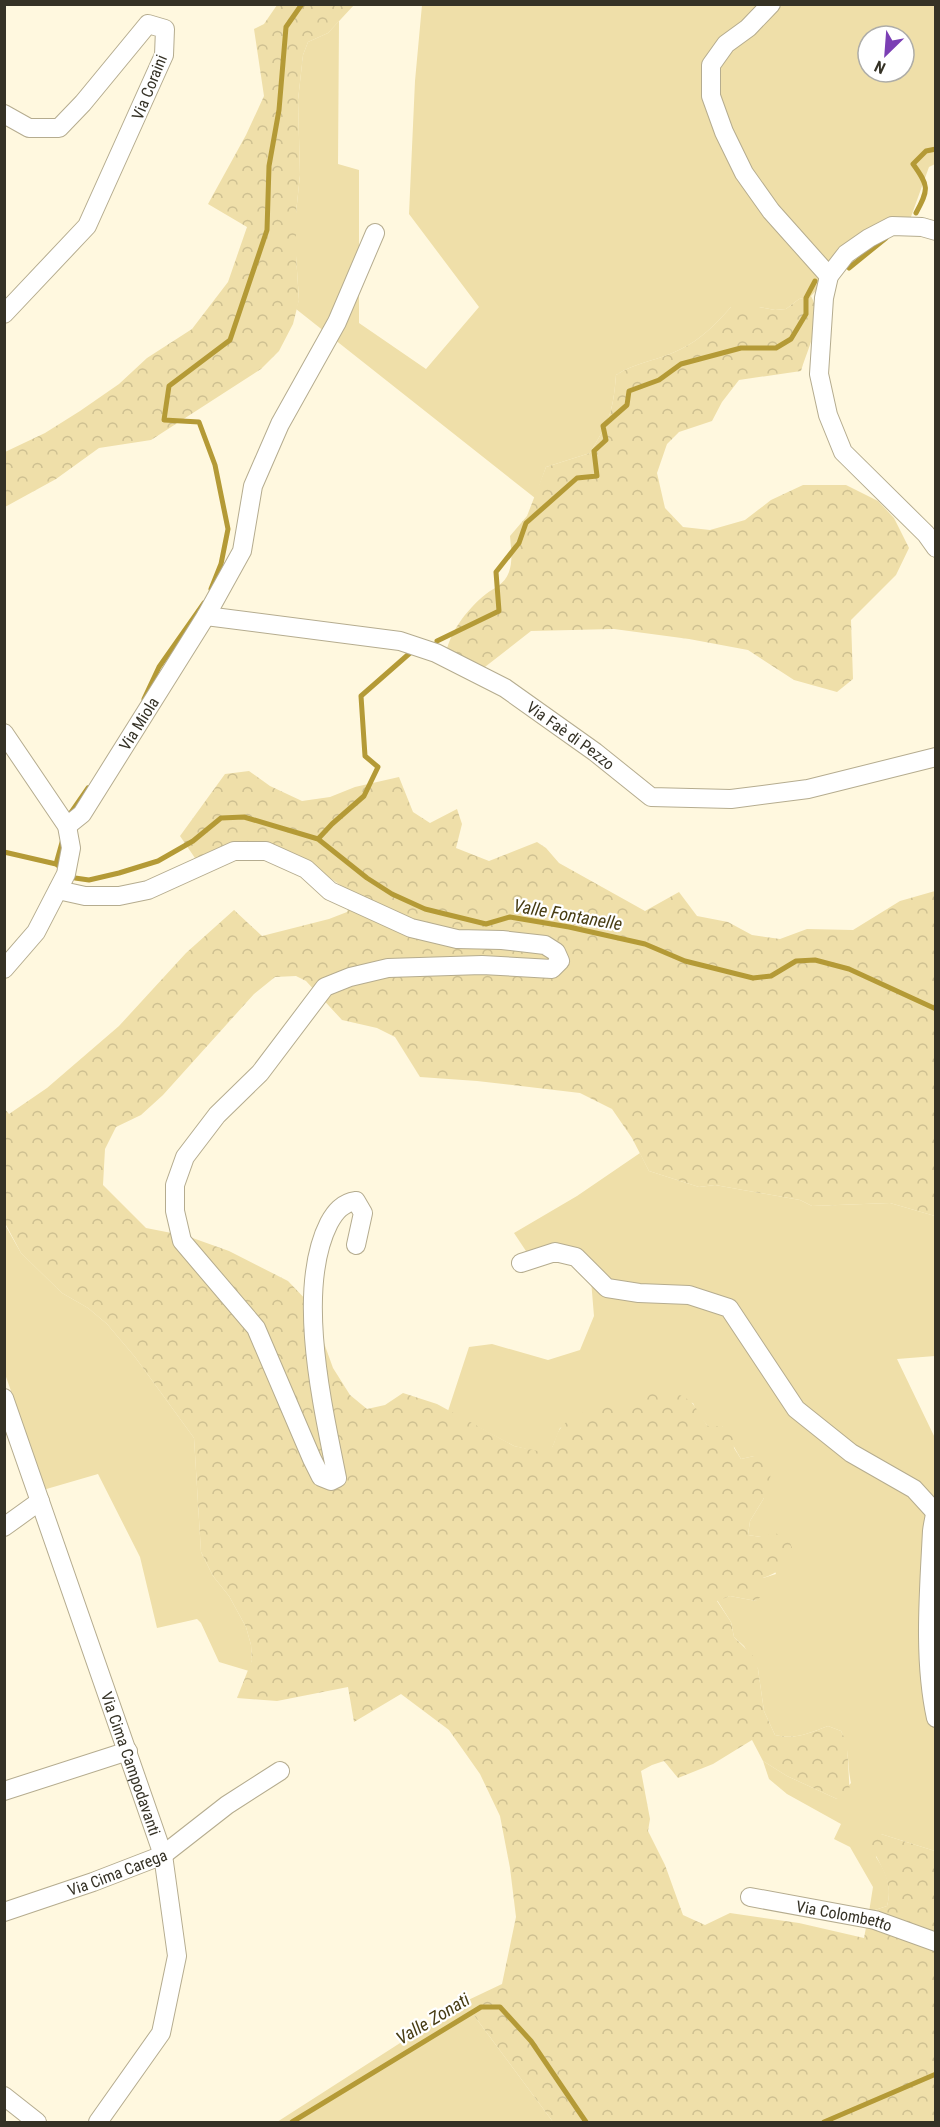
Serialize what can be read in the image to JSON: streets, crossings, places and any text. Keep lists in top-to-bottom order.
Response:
{
  "streets": {
    "street": [
      "Via Coraini",
      "Via Miola",
      "Via Faè di Pezzo",
      "Via Cima Campodavanti",
      "Via Cima Carega",
      "Via Colombetto"
    ]
  },
  "crossings": [
    ["Via Miola", "Via Faè di Pezzo"],
    ["Via Cima Campodavanti", "Via Cima Carega"]
  ],
  "water": ["Valle Fontanelle", "Valle Zonati"],
  "north": "bottom left"
}
